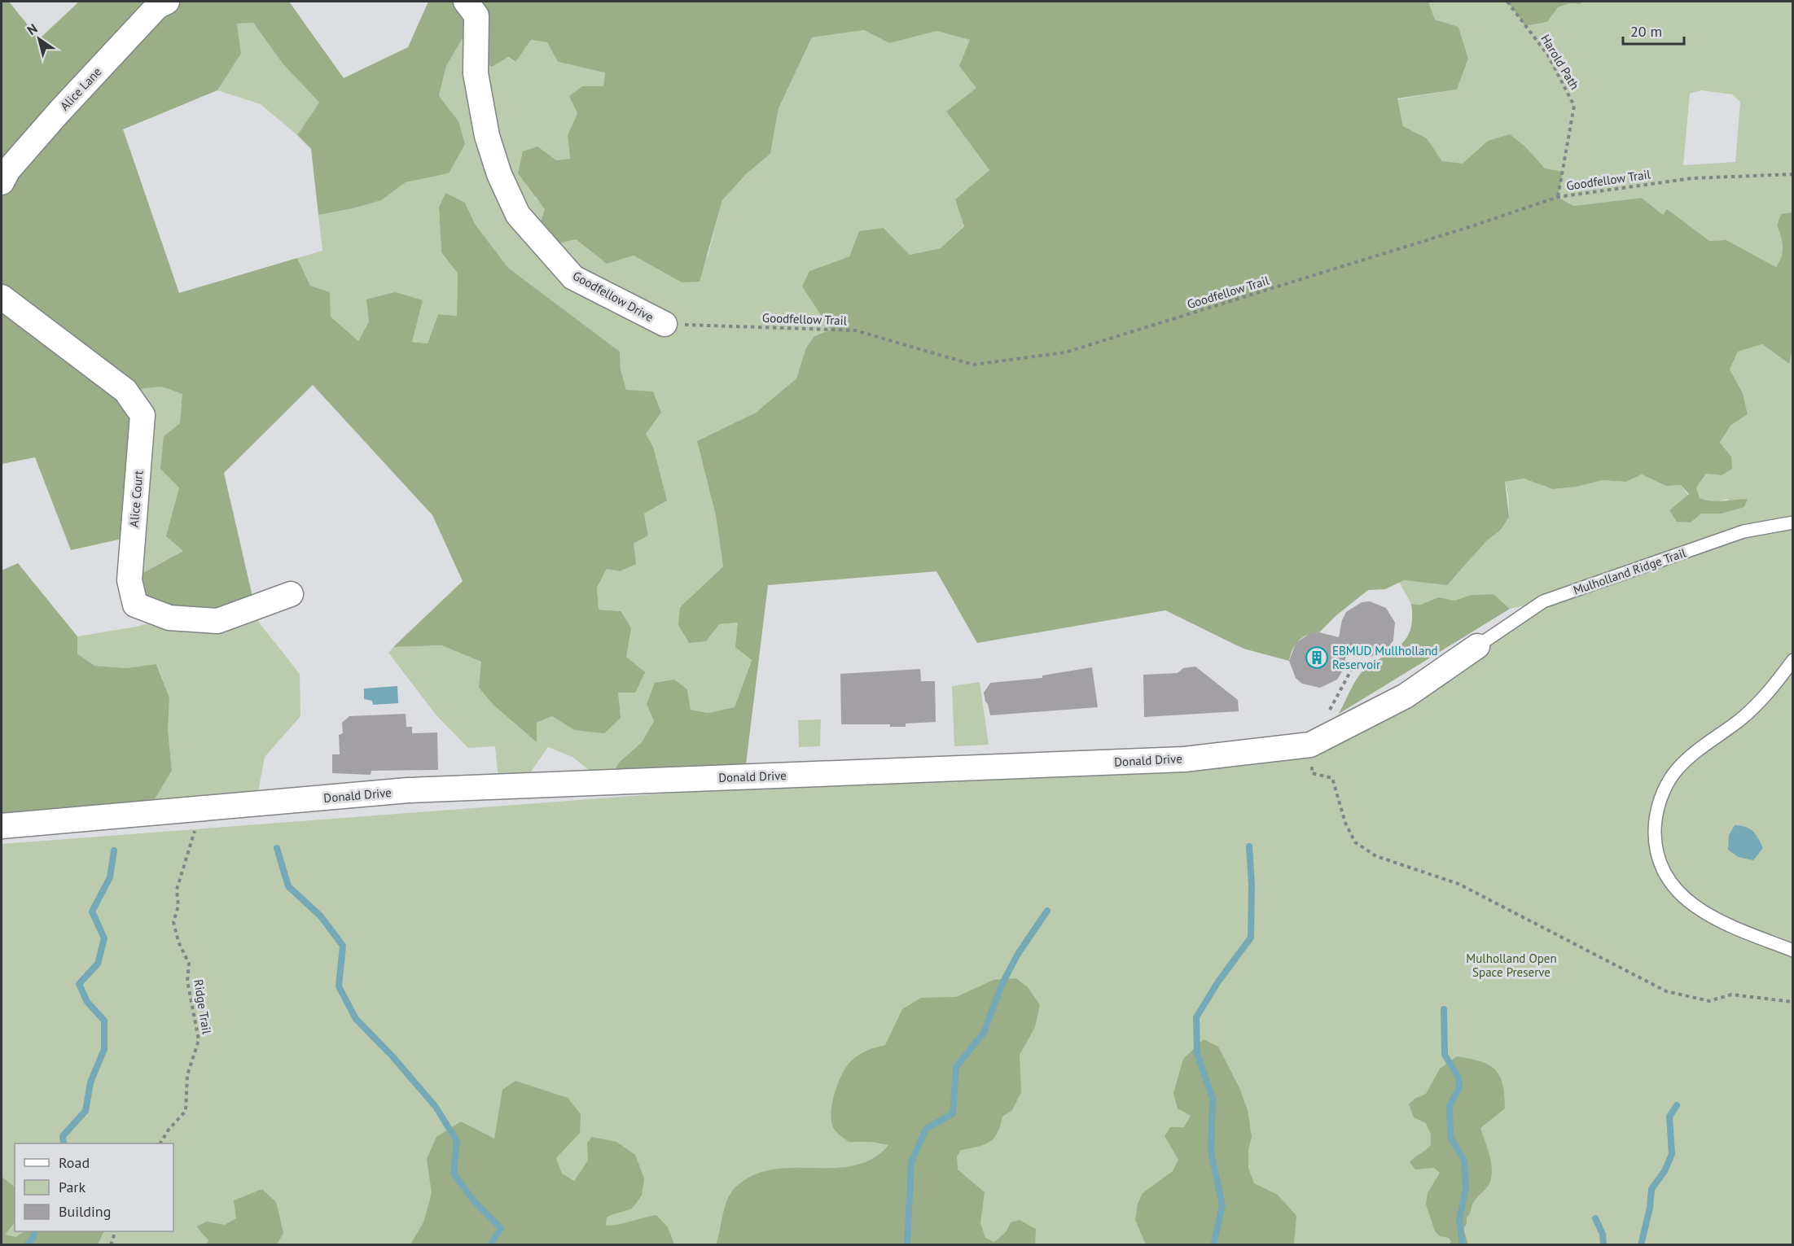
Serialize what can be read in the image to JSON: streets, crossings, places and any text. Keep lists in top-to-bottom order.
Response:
{
  "streets": {
    "street": [
      "Alice Lane",
      "Goodfellow Drive",
      "Alice Court",
      "Donald Drive"
    ],
    "lane": ["Mulholland Ridge Trail"],
    "path": ["Harold Path", "Goodfellow Trail", "Ridge Trail"]
  },
  "crossings": [
    ["Harold Path", "Goodfellow Trail"],
    ["Goodfellow Trail", "Goodfellow Drive"],
    ["Mulholland Ridge Trail", "Donald Drive"],
    ["Donald Drive", "Ridge Trail"]
  ],
  "parks": ["Mulholland Open Space Preserve"],
  "places": {
    "building": ["EBMUD Mullholland Reservoir"]
  },
  "legend": ["Road", "Park", "Building"],
  "scale_bar": "20 m",
  "north": "top left"
}
